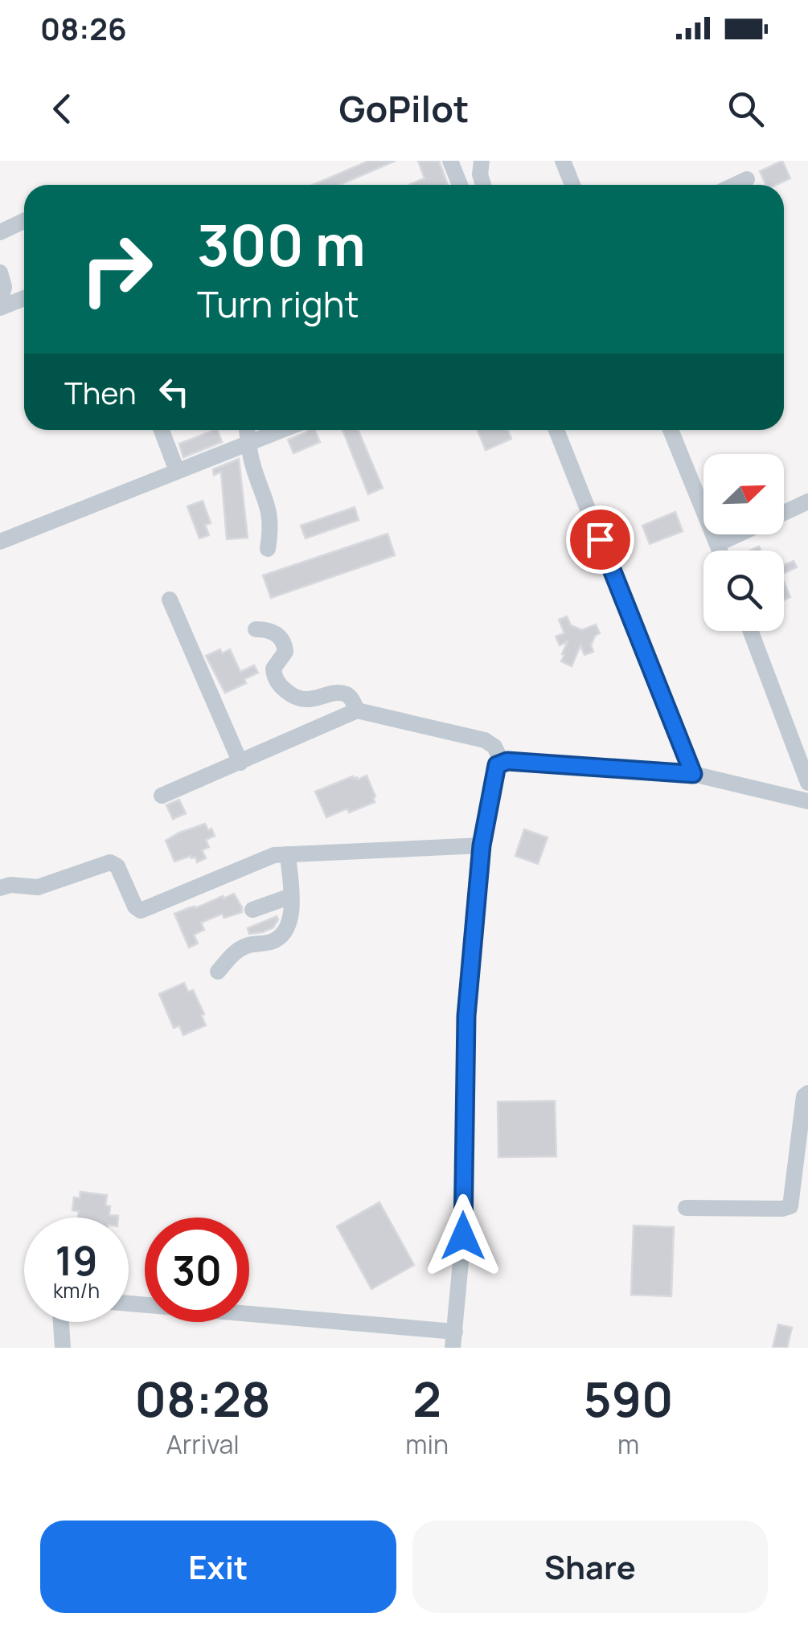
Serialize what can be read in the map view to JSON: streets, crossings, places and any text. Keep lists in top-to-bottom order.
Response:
{
  "north": "top right",
  "page": {
    "status": "08:26",
    "header": "GoPilot",
    "turn": ["300 m", "Turn right"],
    "then": "Then",
    "speed": "19 km/h",
    "limit": "30",
    "eta": [
      "08:28",
      "Arrival",
      "2",
      "min",
      "590",
      "m"
    ],
    "buttons": ["Exit", "Share"]
  }
}
